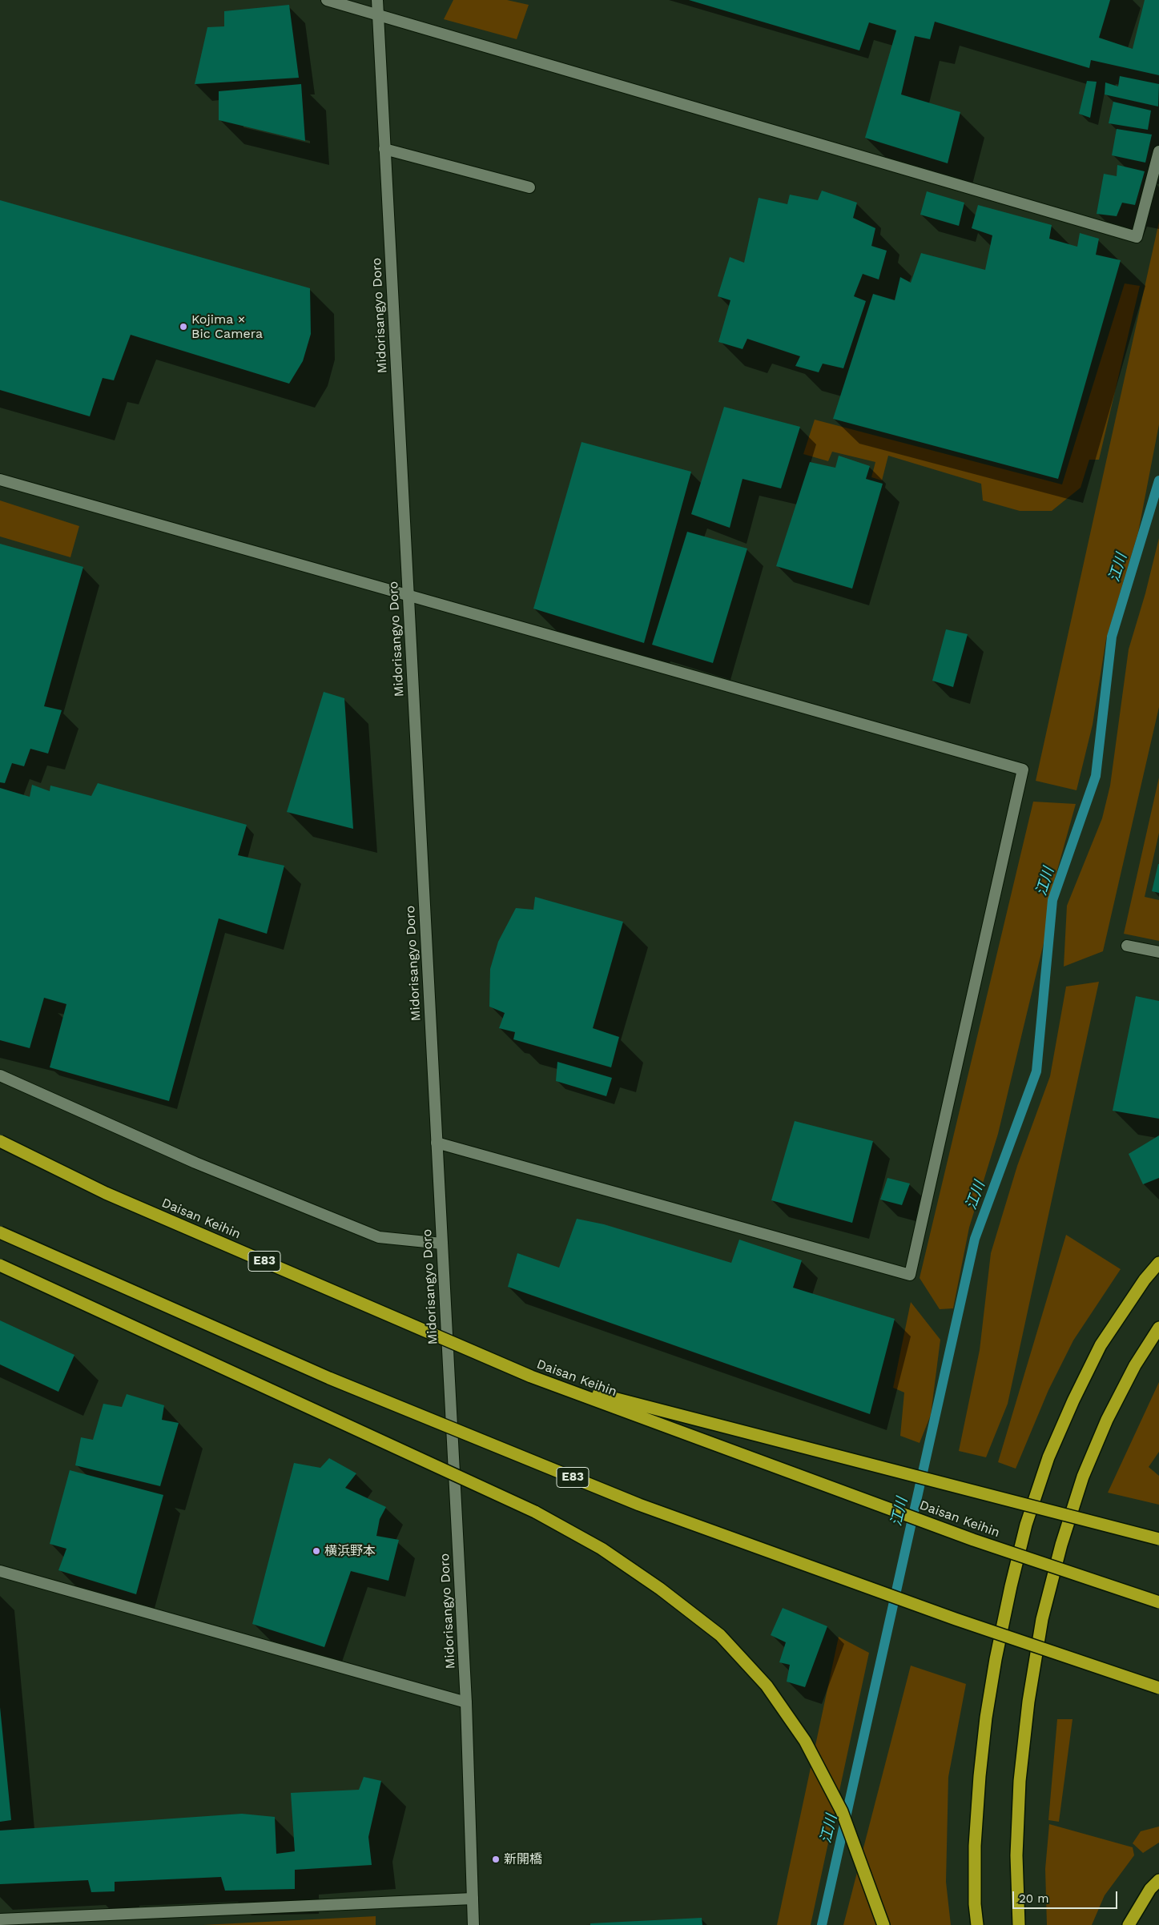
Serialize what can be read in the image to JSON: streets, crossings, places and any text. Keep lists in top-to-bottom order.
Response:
{
  "streets": {
    "highway": ["Daisan Keihin", "E83"],
    "street": ["Midorisangyo Doro"]
  },
  "water": ["江川"],
  "places": ["Kojima × Bic Camera", "横浜野本", "新開橋"],
  "scale_bar": "20 m"
}
